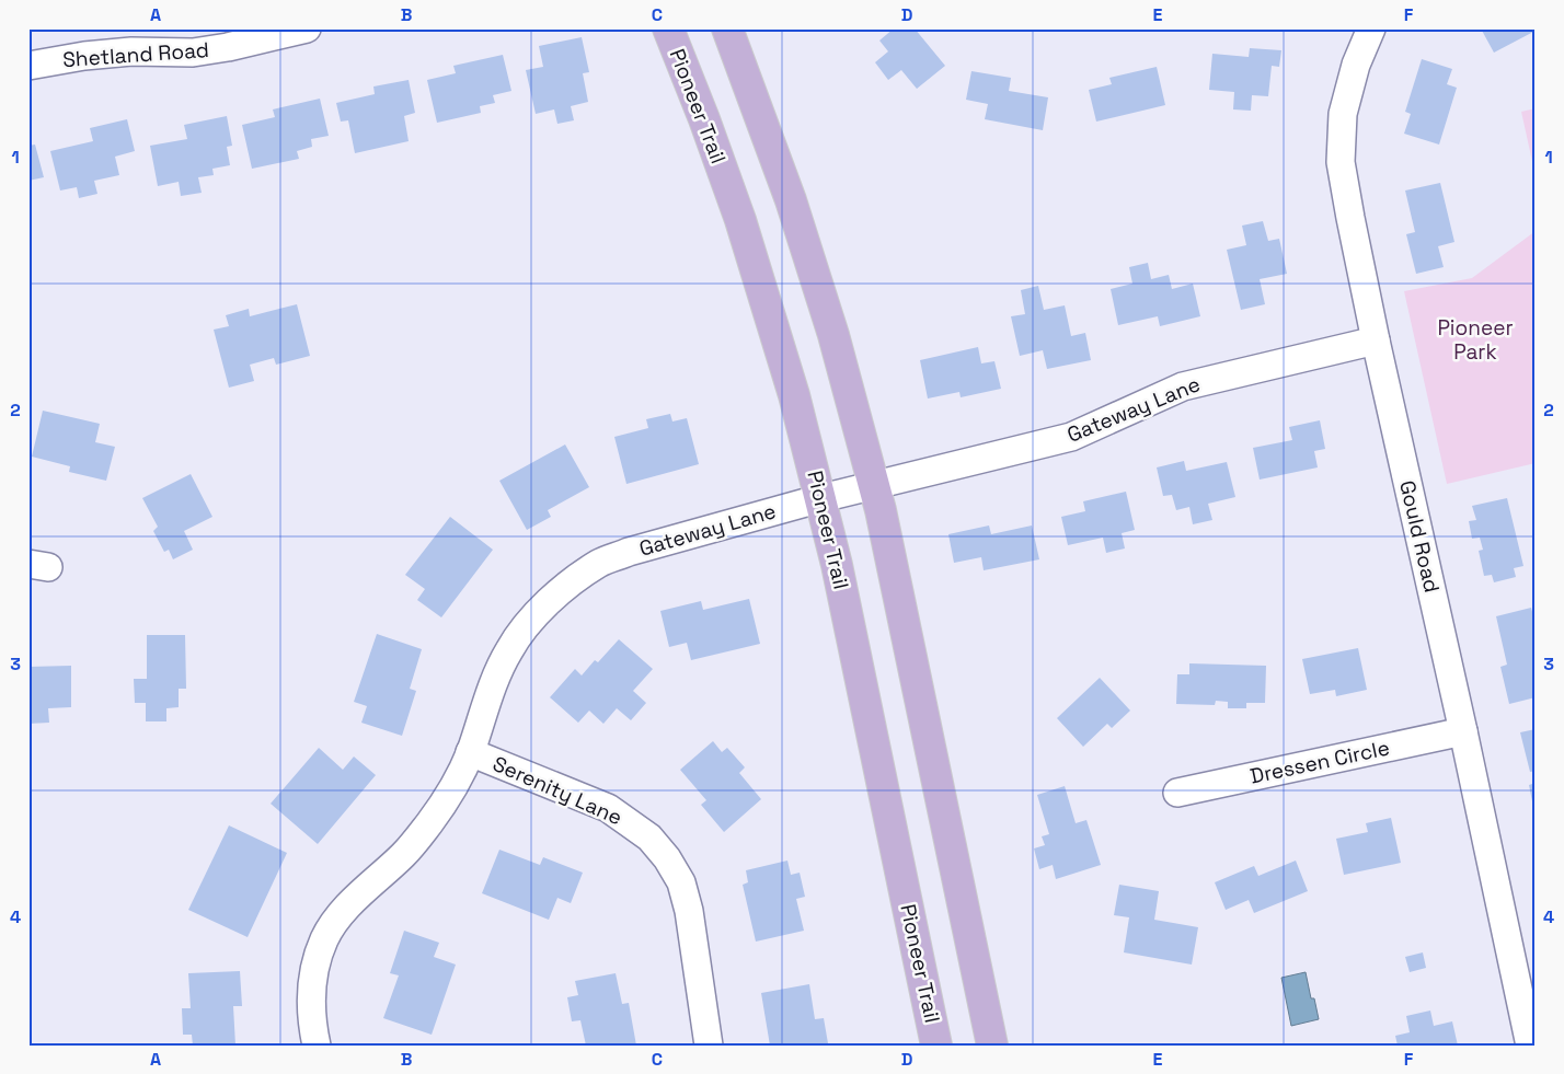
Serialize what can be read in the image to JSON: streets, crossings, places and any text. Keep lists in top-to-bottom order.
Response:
{
  "streets": {
    "main road": ["Pioneer Trail"],
    "street": [
      "Shetland Road",
      "Gateway Lane",
      "Gould Road",
      "Dressen Circle",
      "Serenity Lane"
    ]
  },
  "crossings": [
    ["Pioneer Trail", "Gateway Lane"],
    ["Gateway Lane", "Gould Road"],
    ["Gateway Lane", "Serenity Lane"],
    ["Gould Road", "Dressen Circle"]
  ],
  "parks": ["Pioneer Park"],
  "grid": {
    "columns": [
      "A",
      "B",
      "C",
      "D",
      "E",
      "F"
    ],
    "rows": [
      "1",
      "2",
      "3",
      "4"
    ]
  }
}
